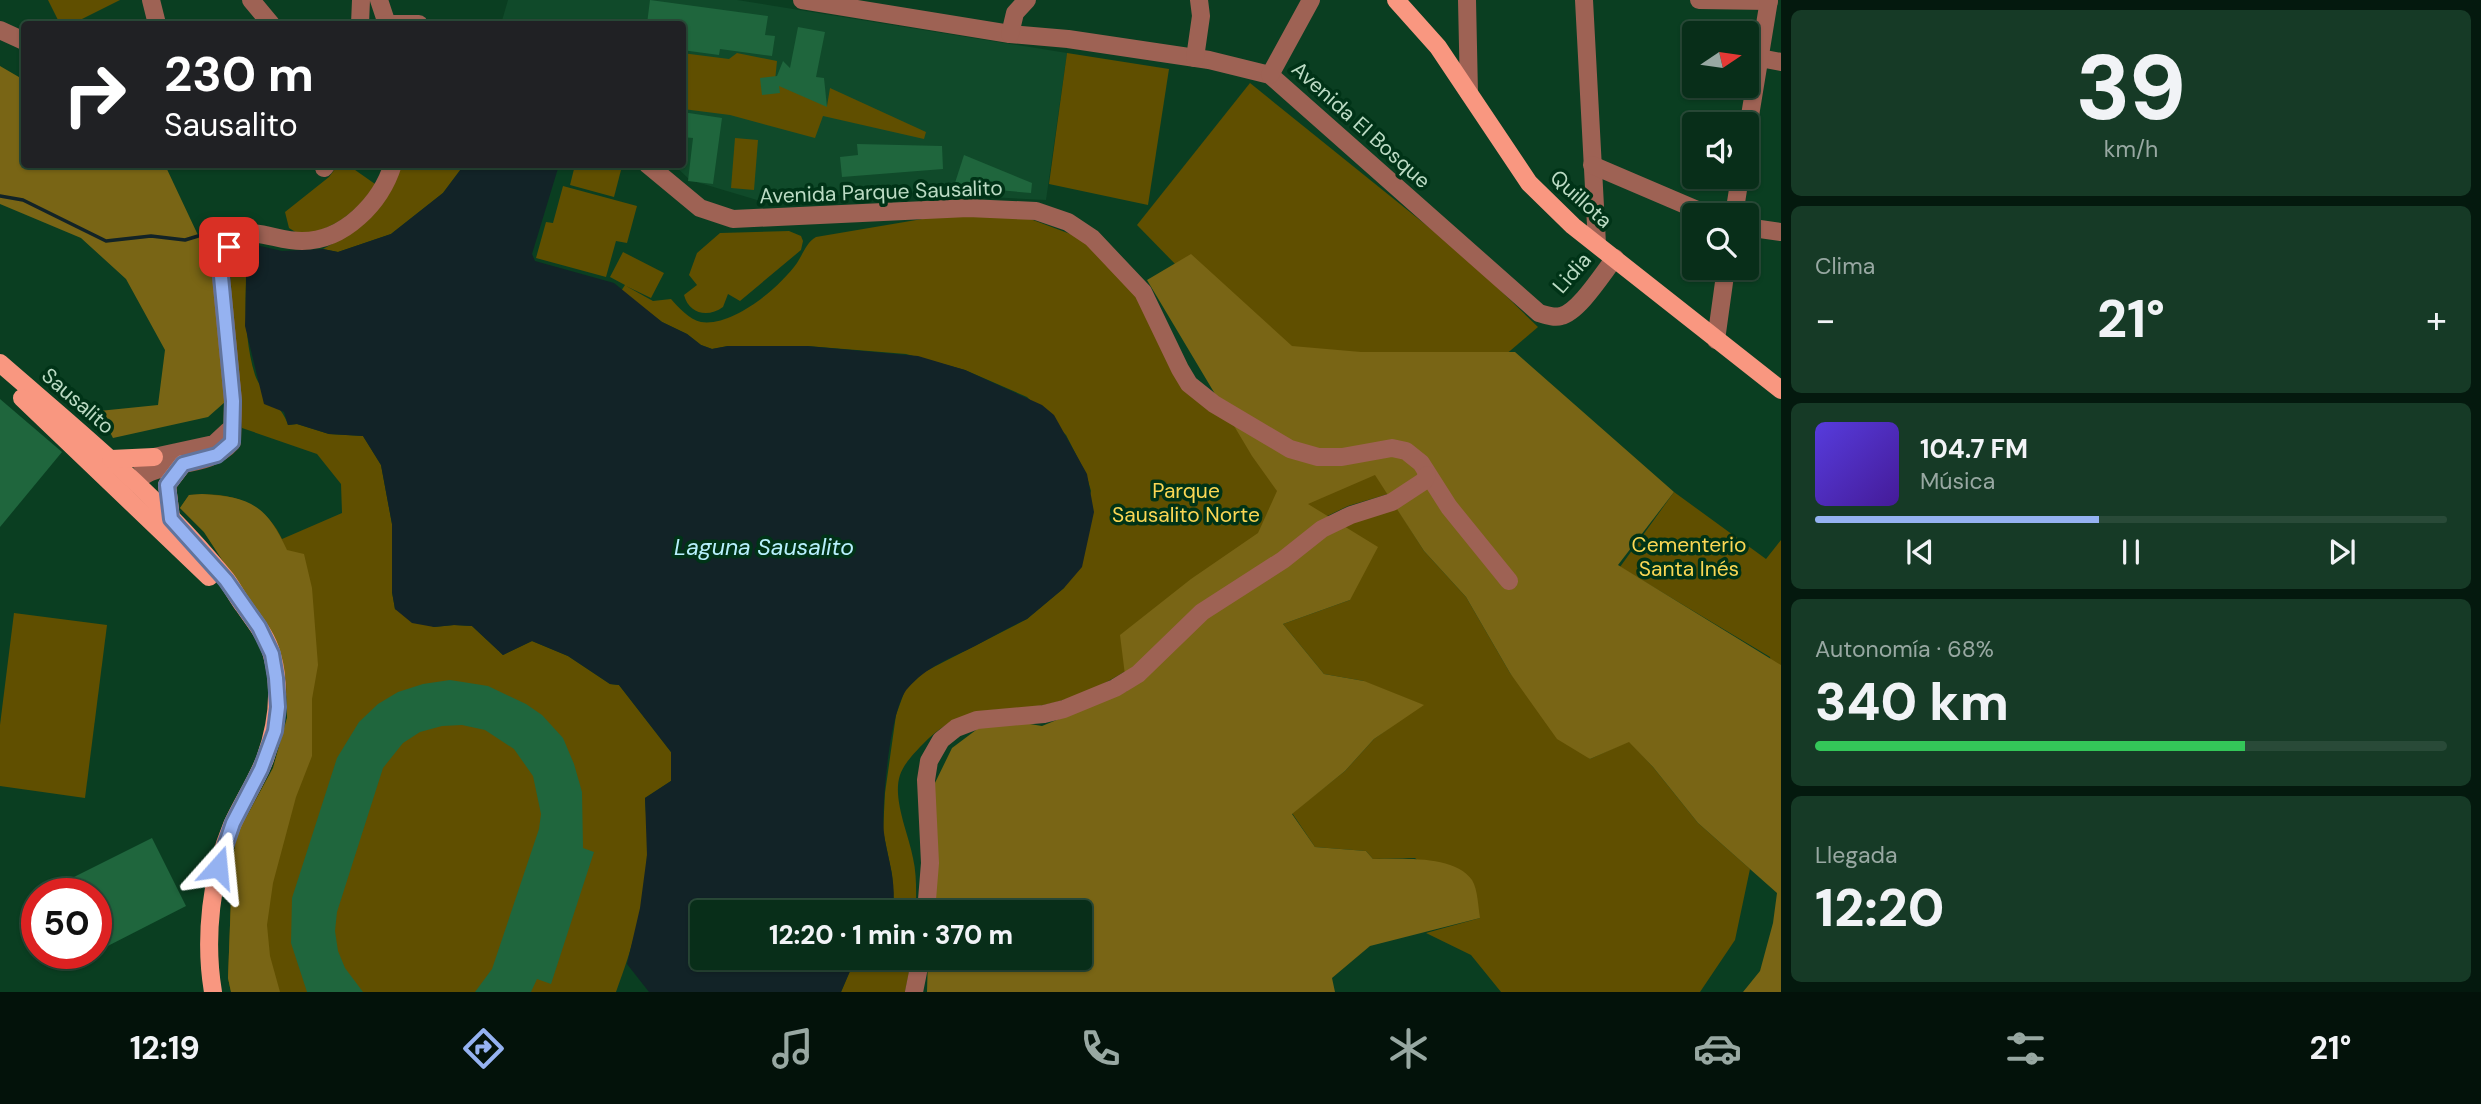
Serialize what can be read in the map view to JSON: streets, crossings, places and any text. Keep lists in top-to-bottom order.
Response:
{
  "streets": {
    "main road": ["Quillota", "Sausalito"],
    "street": ["Avenida El Bosque", "Avenida Parque Sausalito", "Lidia"]
  },
  "crossings": [
    ["Avenida El Bosque", "Lidia"],
    ["Quillota", "Lidia"]
  ],
  "water": ["Laguna Sausalito"],
  "parks": ["Parque Sausalito Norte", "Cementerio Santa Inés"],
  "north": "right",
  "page": {
    "tile": [
      ["39", "km/h"],
      "Clima",
      ["Autonomía · 68%", "340 km"],
      ["Llegada", "12:20"]
    ],
    "turn": ["230 m", "Sausalito"],
    "heat": ["−", "21°", "+"],
    "song": ["104.7 FM", "Música"],
    "limit": "50",
    "trip": "12:20 · 1 min · 370 m",
    "tabs": ["12:19", "21°"]
  }
}
